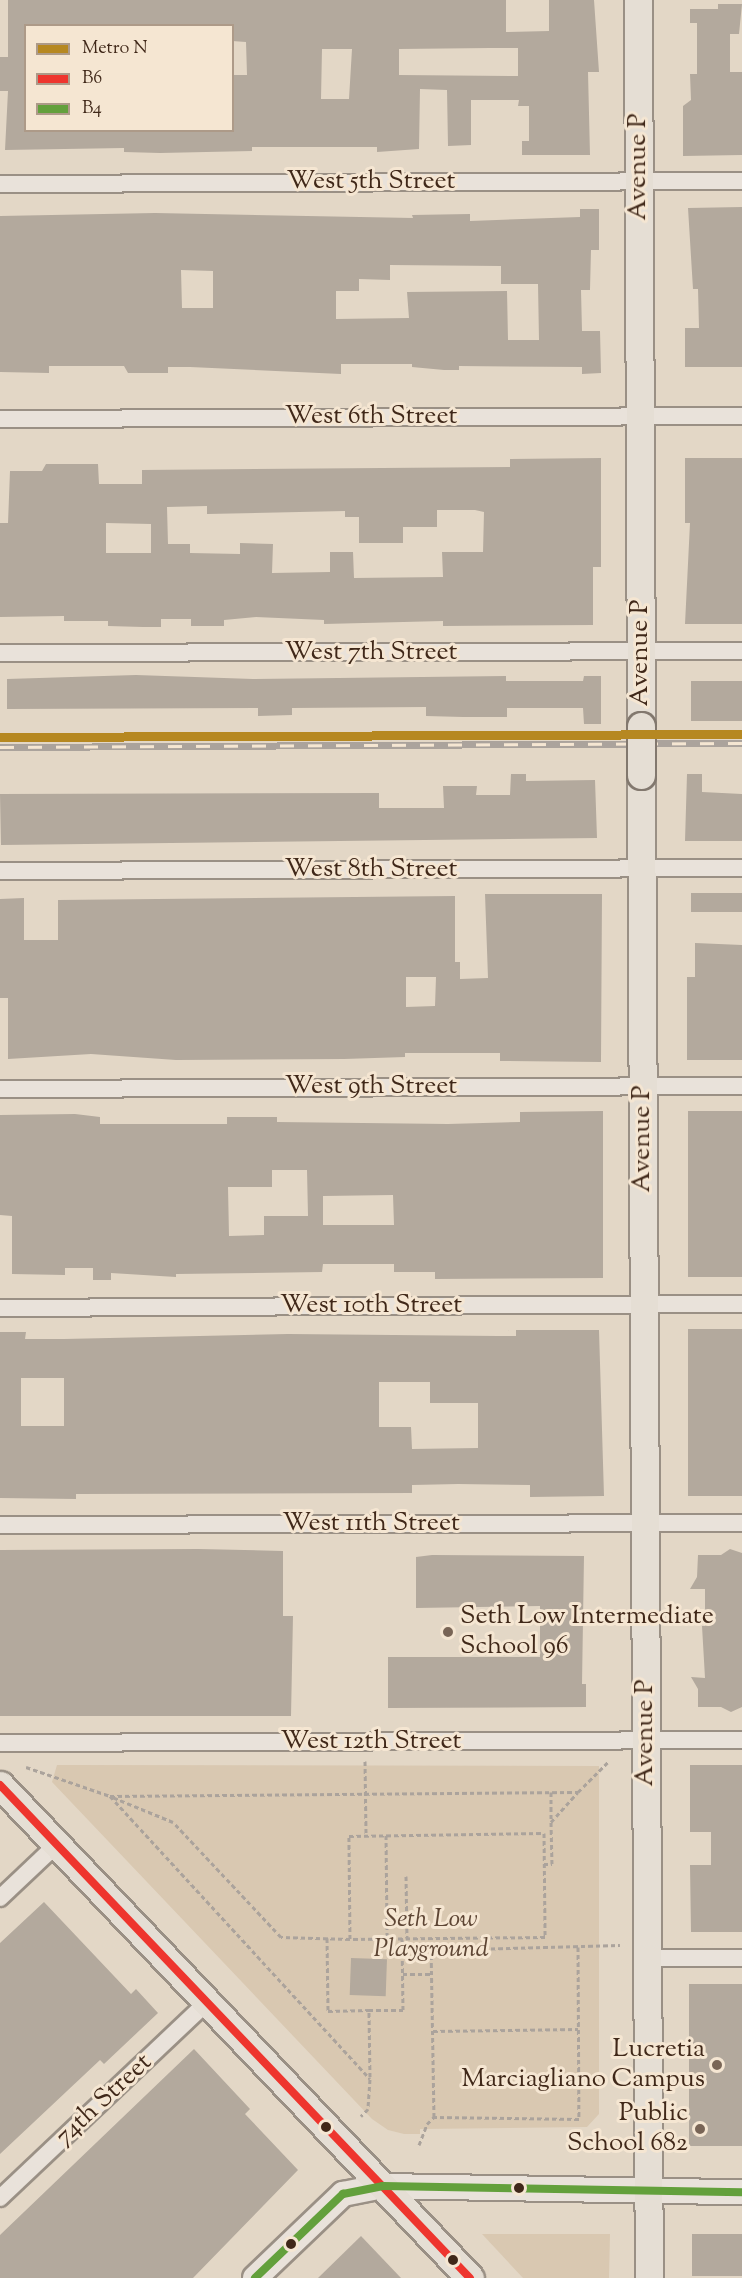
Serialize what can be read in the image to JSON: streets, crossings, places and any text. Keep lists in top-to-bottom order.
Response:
{
  "streets": {
    "main road": ["Avenue P"],
    "street": [
      "West 5th Street",
      "West 6th Street",
      "West 7th Street",
      "West 8th Street",
      "West 9th Street",
      "West 10th Street",
      "West 11th Street",
      "West 12th Street",
      "74th Street"
    ]
  },
  "crossings": [
    ["Avenue P", "West 5th Street"],
    ["Avenue P", "West 6th Street"],
    ["Avenue P", "West 7th Street"],
    ["Avenue P", "West 8th Street"],
    ["Avenue P", "West 9th Street"],
    ["Avenue P", "West 10th Street"],
    ["Avenue P", "West 11th Street"],
    ["Avenue P", "West 12th Street"]
  ],
  "parks": ["Seth Low Playground"],
  "places": ["Seth Low Intermediate School 96", "Lucretia Marciagliano Campus", "Public School 682"],
  "lines": ["metro line N", "transit line B6", "transit line B4"],
  "legend": ["Metro N", "B6", "B4"]
}
